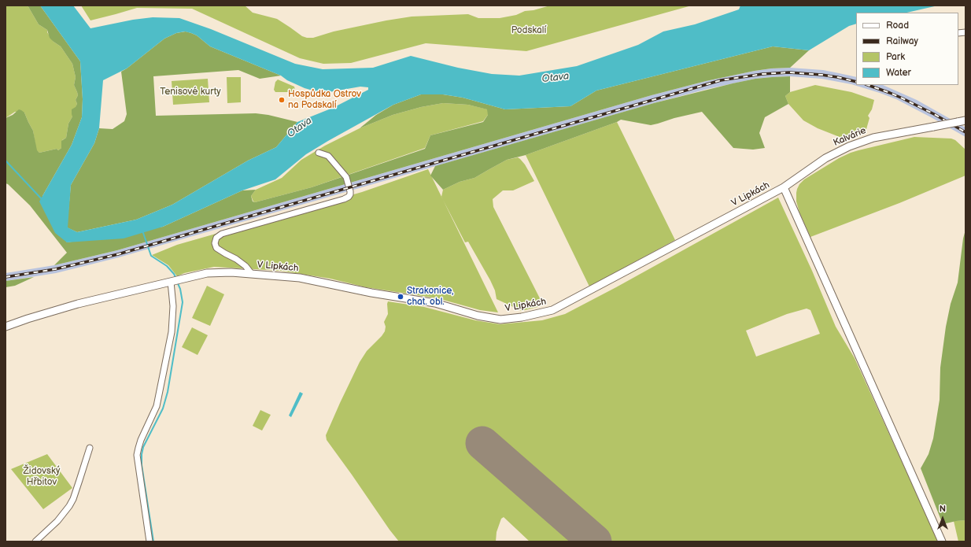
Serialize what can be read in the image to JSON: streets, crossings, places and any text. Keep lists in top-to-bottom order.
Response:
{
  "streets": {
    "street": ["Kalvárie", "V Lipkách"]
  },
  "crossings": [
    ["Kalvárie", "V Lipkách"]
  ],
  "water": ["Otava"],
  "parks": ["Podskalí", "Tenisové kurty", "Židovský Hřbitov"],
  "places": ["Hospůdka Ostrov na Podskalí", "Strakonice, chat. obl."],
  "legend": [
    "Road",
    "Railway",
    "Park",
    "Water"
  ],
  "north": "top"
}
